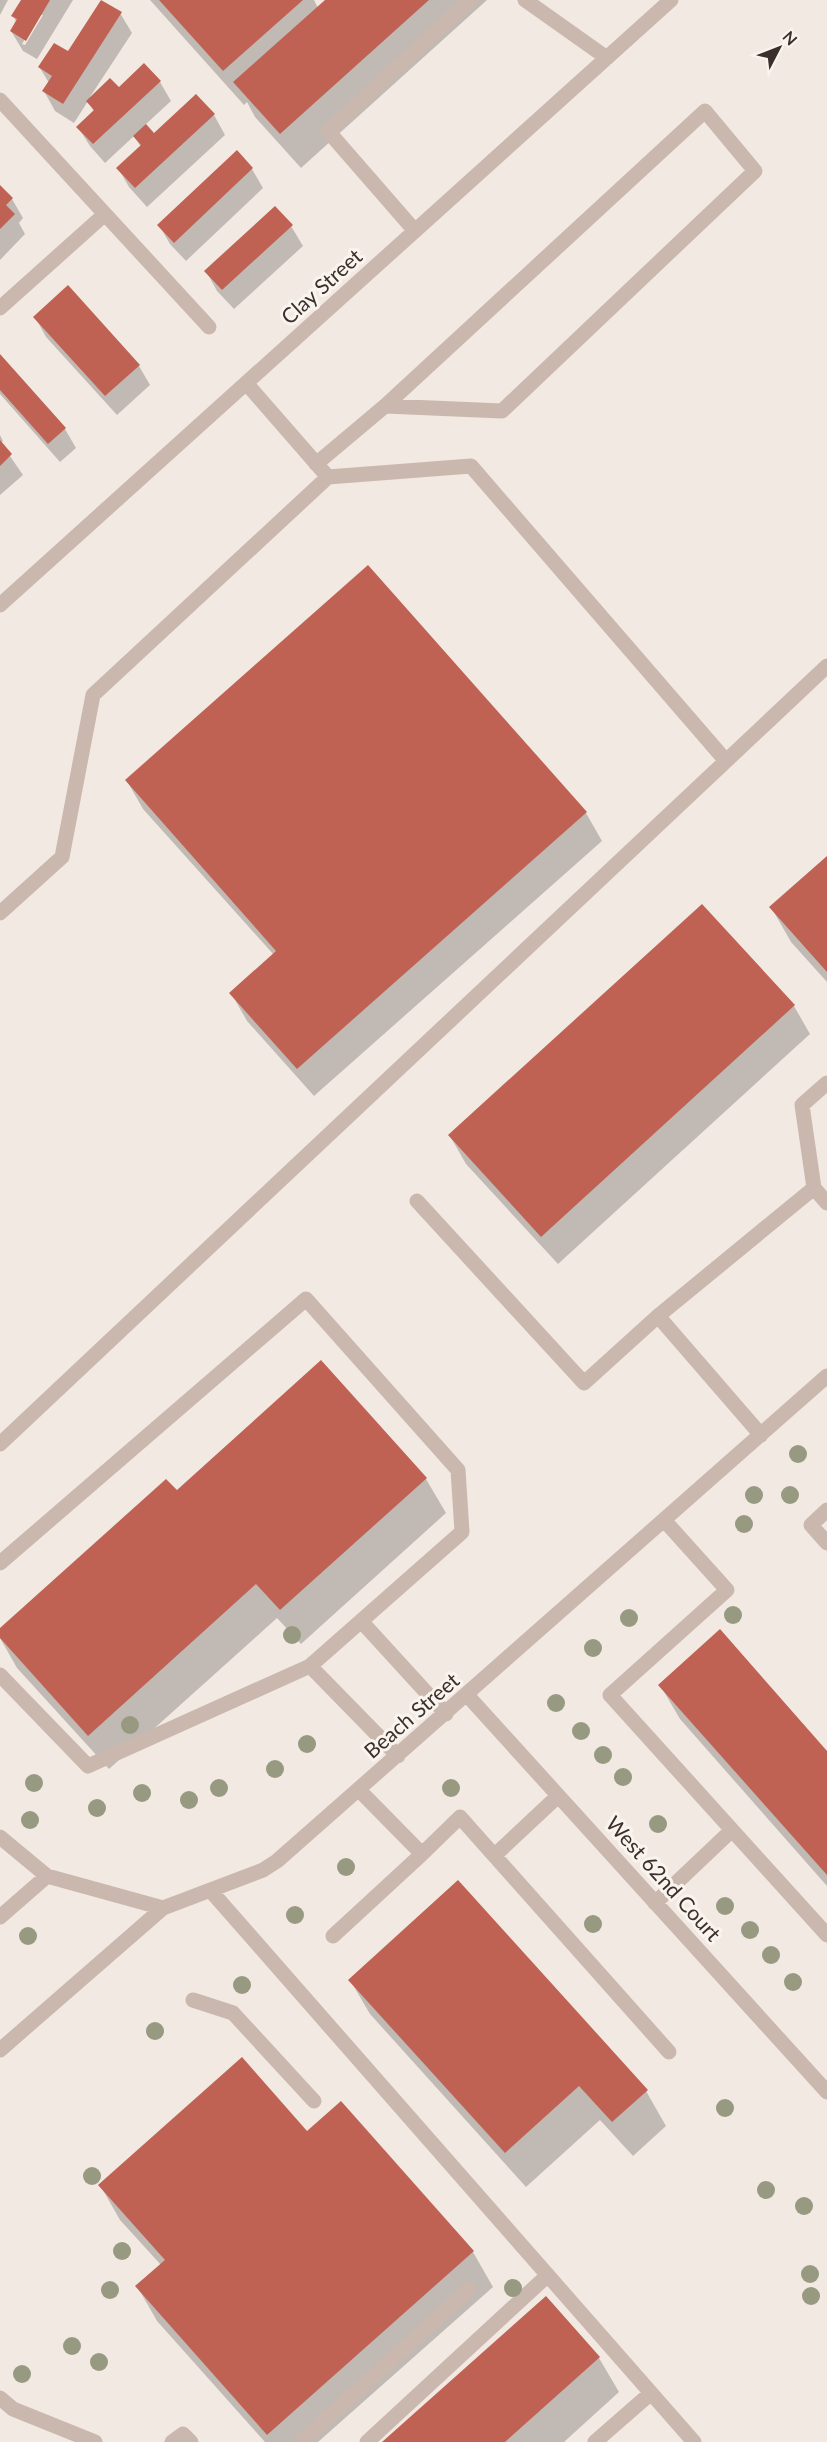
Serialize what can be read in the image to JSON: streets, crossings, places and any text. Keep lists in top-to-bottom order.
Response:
{
  "streets": {
    "street": ["Clay Street", "Beach Street", "West 62nd Court"]
  },
  "crossings": [
    ["Beach Street", "West 62nd Court"]
  ],
  "north": "top right"
}
